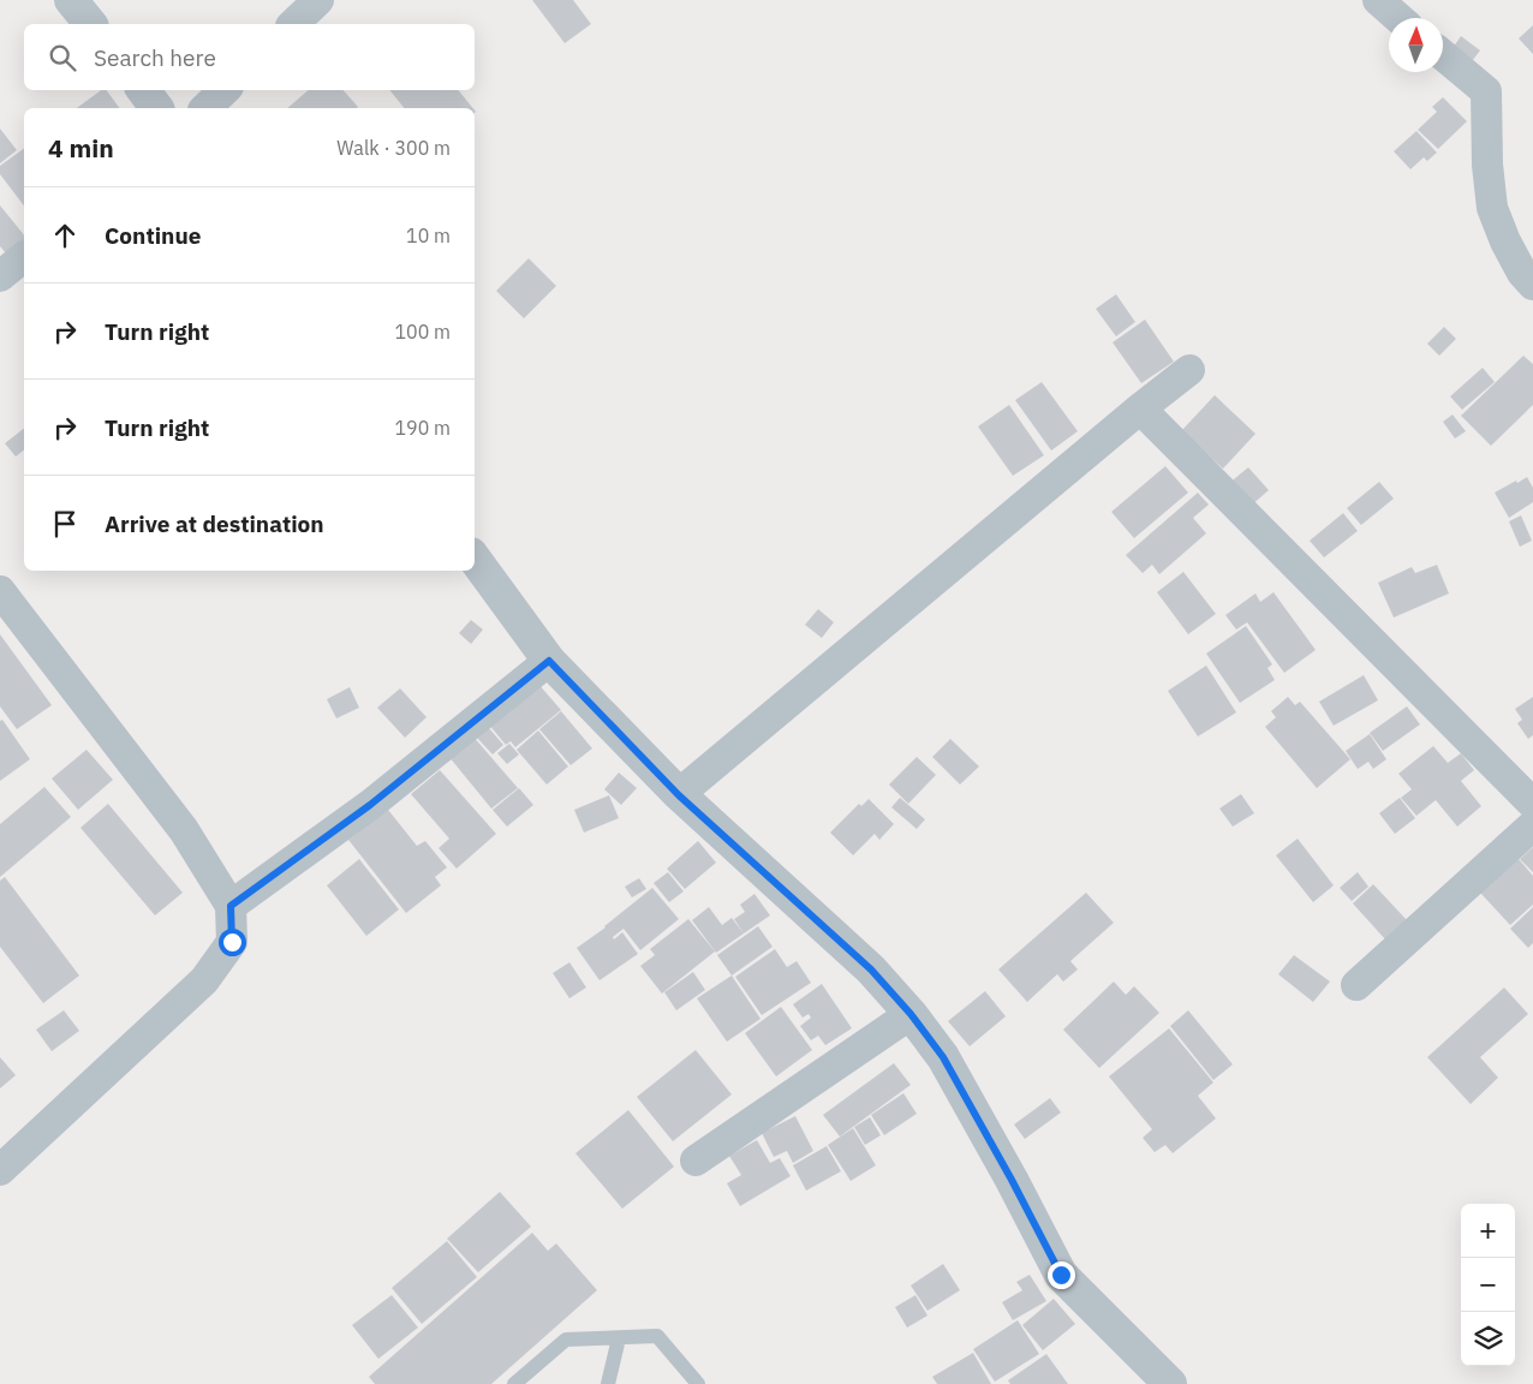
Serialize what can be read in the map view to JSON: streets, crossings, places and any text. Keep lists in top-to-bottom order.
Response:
{
  "north": "top",
  "page": {
    "search": "Search here",
    "heading": ["4 min", "Walk · 300 m"],
    "list": [
      ["Continue", "10 m"],
      ["Turn right", "100 m"],
      ["Turn right", "190 m"],
      "Arrive at destination"
    ],
    "map_buttons": ["+", "−"]
  }
}
